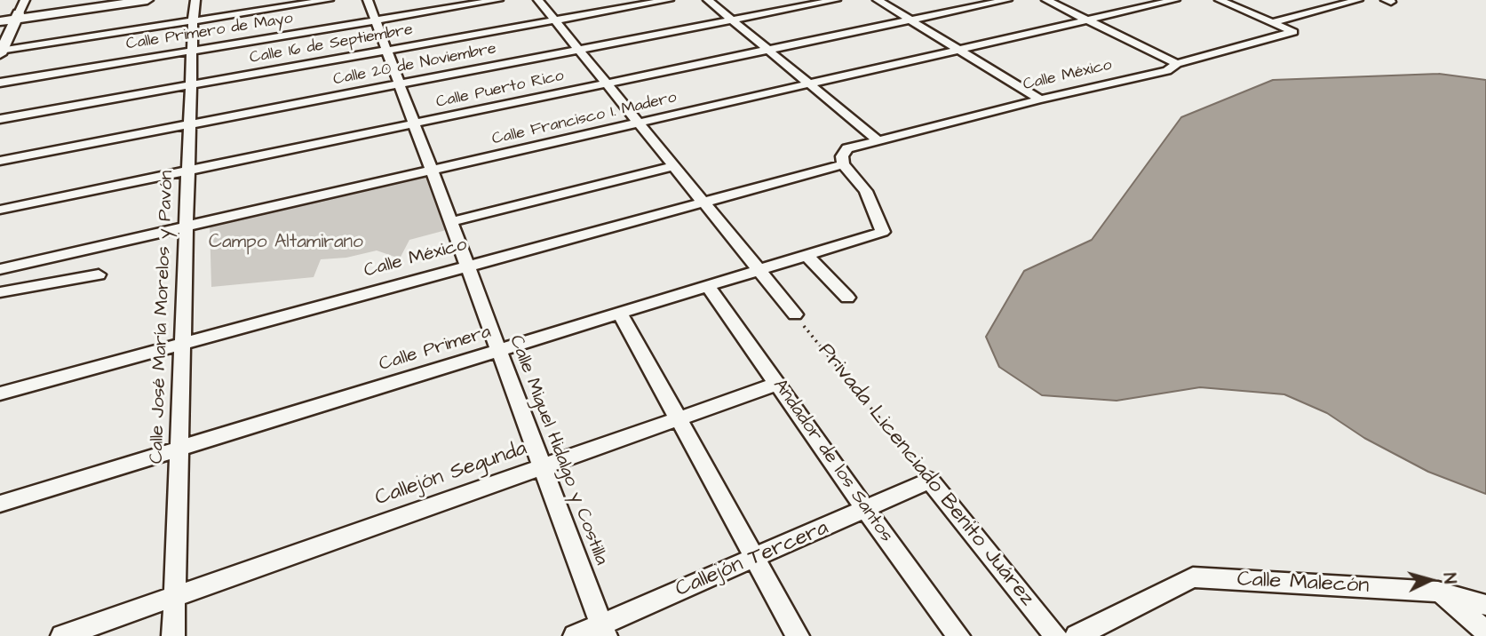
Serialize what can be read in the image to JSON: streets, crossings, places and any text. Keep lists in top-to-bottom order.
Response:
{
  "streets": {
    "street": [
      "Calle Primero de Mayo",
      "Calle 16 de Septiembre",
      "Calle 20 de Noviembre",
      "Calle México",
      "Calle Puerto Rico",
      "Calle Francisco I. Madero",
      "Calle José María Morelos y Pavón",
      "Calle Primera",
      "Calle Miguel Hidalgo y Costilla",
      "Andador de los Santos",
      "Callejón Segunda",
      "Privada Licenciado Benito Juárez",
      "Callejón Tercera",
      "Calle Malecón"
    ]
  },
  "crossings": [
    ["Calle Primero de Mayo", "Calle José María Morelos y Pavón"],
    ["Calle Primero de Mayo", "Calle Miguel Hidalgo y Costilla"],
    ["Calle 16 de Septiembre", "Calle José María Morelos y Pavón"],
    ["Calle 16 de Septiembre", "Calle Miguel Hidalgo y Costilla"],
    ["Calle 20 de Noviembre", "Calle José María Morelos y Pavón"],
    ["Calle 20 de Noviembre", "Calle Miguel Hidalgo y Costilla"],
    ["Calle México", "Calle José María Morelos y Pavón"],
    ["Calle México", "Calle Primera"],
    ["Calle México", "Calle Miguel Hidalgo y Costilla"],
    ["Calle Puerto Rico", "Calle José María Morelos y Pavón"],
    ["Calle Puerto Rico", "Calle Miguel Hidalgo y Costilla"],
    ["Calle Francisco I. Madero", "Calle José María Morelos y Pavón"],
    ["Calle Francisco I. Madero", "Calle Miguel Hidalgo y Costilla"],
    ["Calle José María Morelos y Pavón", "Calle Primera"],
    ["Calle José María Morelos y Pavón", "Callejón Segunda"],
    ["Calle Primera", "Calle Miguel Hidalgo y Costilla"],
    ["Calle Primera", "Andador de los Santos"],
    ["Calle Miguel Hidalgo y Costilla", "Callejón Segunda"],
    ["Calle Miguel Hidalgo y Costilla", "Callejón Tercera"],
    ["Andador de los Santos", "Callejón Segunda"],
    ["Andador de los Santos", "Callejón Tercera"],
    ["Privada Licenciado Benito Juárez", "Callejón Tercera"]
  ],
  "parks": ["Campo Altamirano"],
  "north": "right"
}
